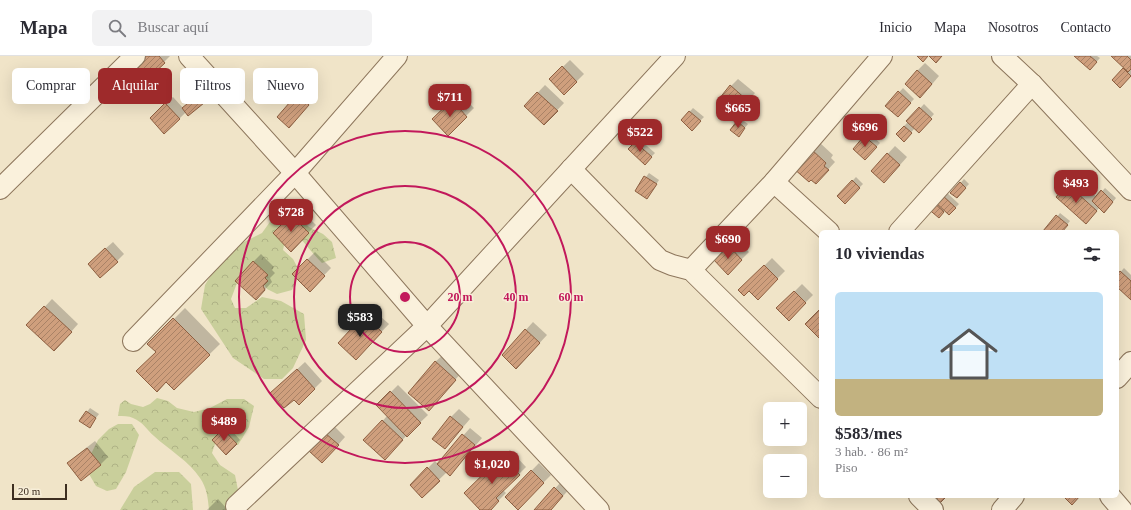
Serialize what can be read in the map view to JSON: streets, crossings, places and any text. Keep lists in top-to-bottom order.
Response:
{
  "scale_bar": "20 m",
  "page": {
    "header": "Mapa",
    "search": "Buscar aquí",
    "nav": [
      "Inicio",
      "Mapa",
      "Nosotros",
      "Contacto"
    ],
    "chip": [
      "Comprar",
      "Alquilar",
      "Filtros",
      "Nuevo"
    ],
    "price": [
      "$711",
      "$665",
      "$696",
      "$522",
      "$493",
      "$728",
      "$690",
      "$583",
      "$489",
      "$1,020"
    ],
    "heading": "10 viviendas",
    "list": [
      {
        "name": "$583/mes",
        "note": "3 hab. · 86 m² · Piso"
      }
    ],
    "map_buttons": ["+", "−"],
    "scale": "20 m"
  },
  "rings": ["20 m", "40 m", "60 m"]
}
